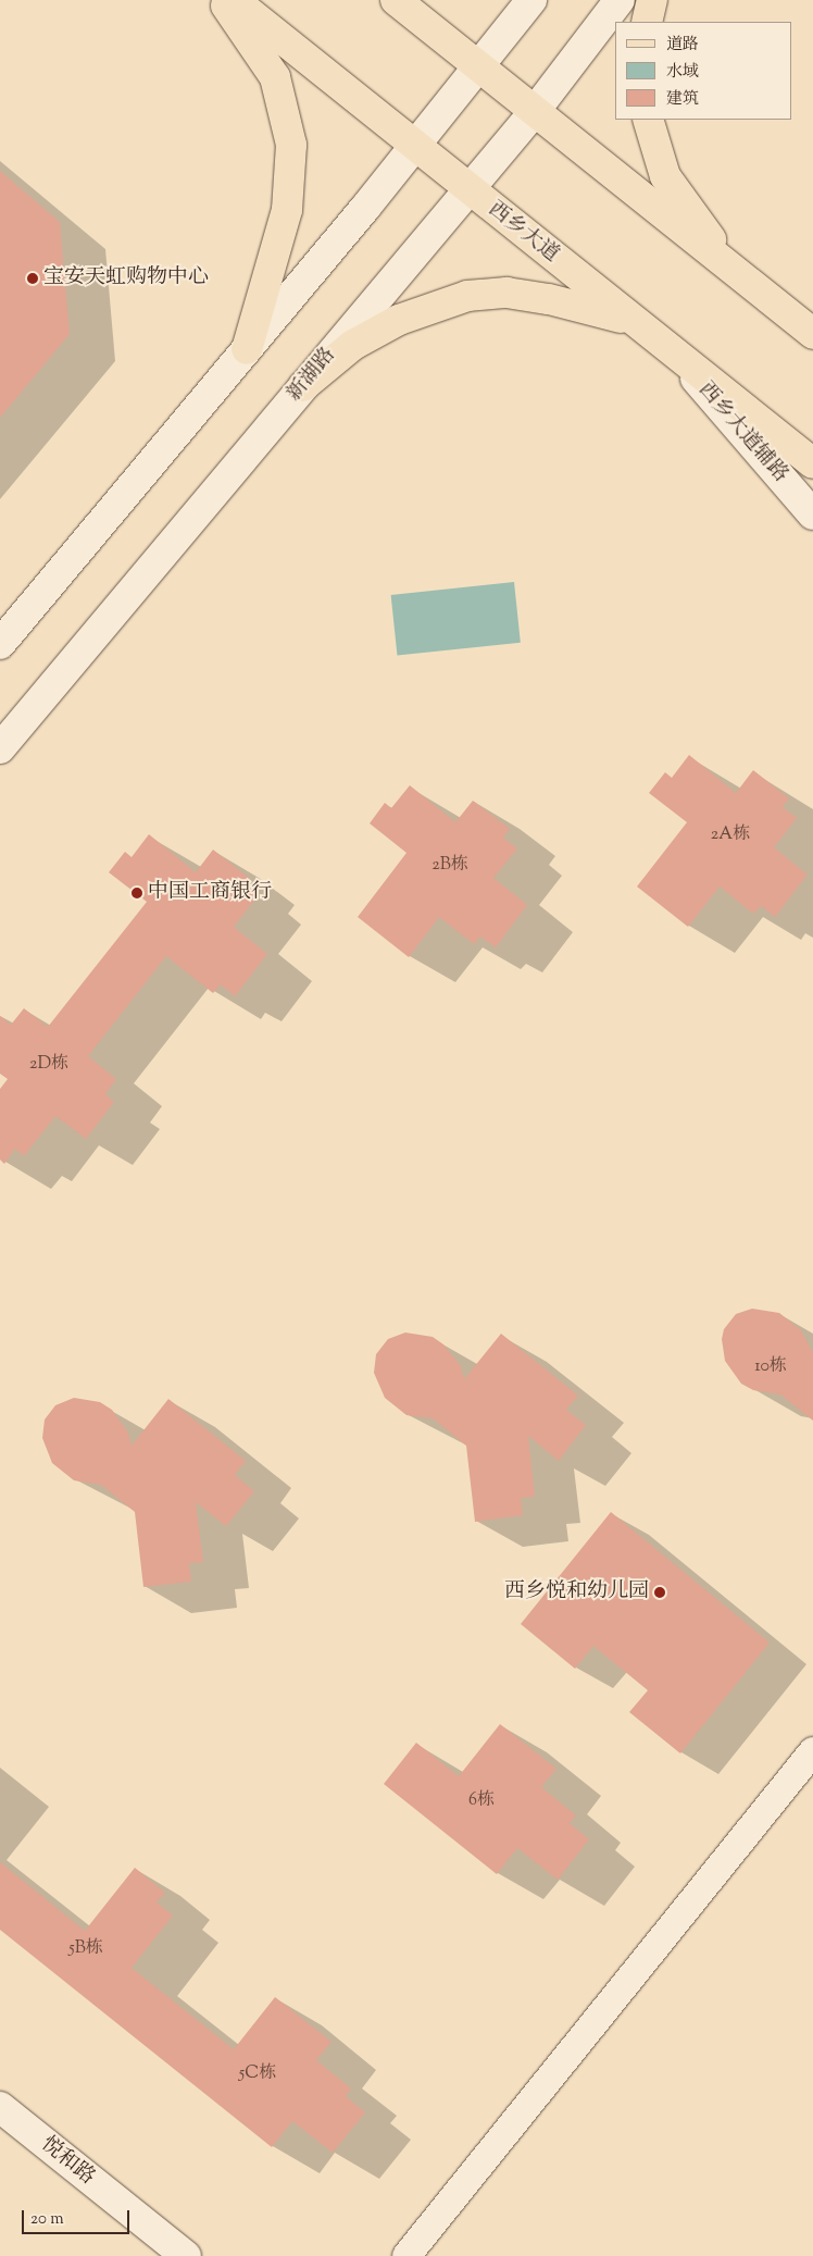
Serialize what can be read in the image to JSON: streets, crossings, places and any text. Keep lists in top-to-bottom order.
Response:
{
  "streets": {
    "main road": [
      "西乡大道",
      "新湖路",
      "西乡大道辅路",
      "悦和路"
    ]
  },
  "crossings": [
    ["西乡大道", "新湖路"],
    ["西乡大道", "西乡大道辅路"]
  ],
  "places": ["宝安天虹购物中心", "中国工商银行", "西乡悦和幼儿园"],
  "house_numbers": [
    "2A栋",
    "2B栋",
    "2D栋",
    "10栋",
    "6栋",
    "5B栋",
    "5C栋"
  ],
  "legend": ["道路", "水域", "建筑"],
  "scale_bar": "20 m"
}
